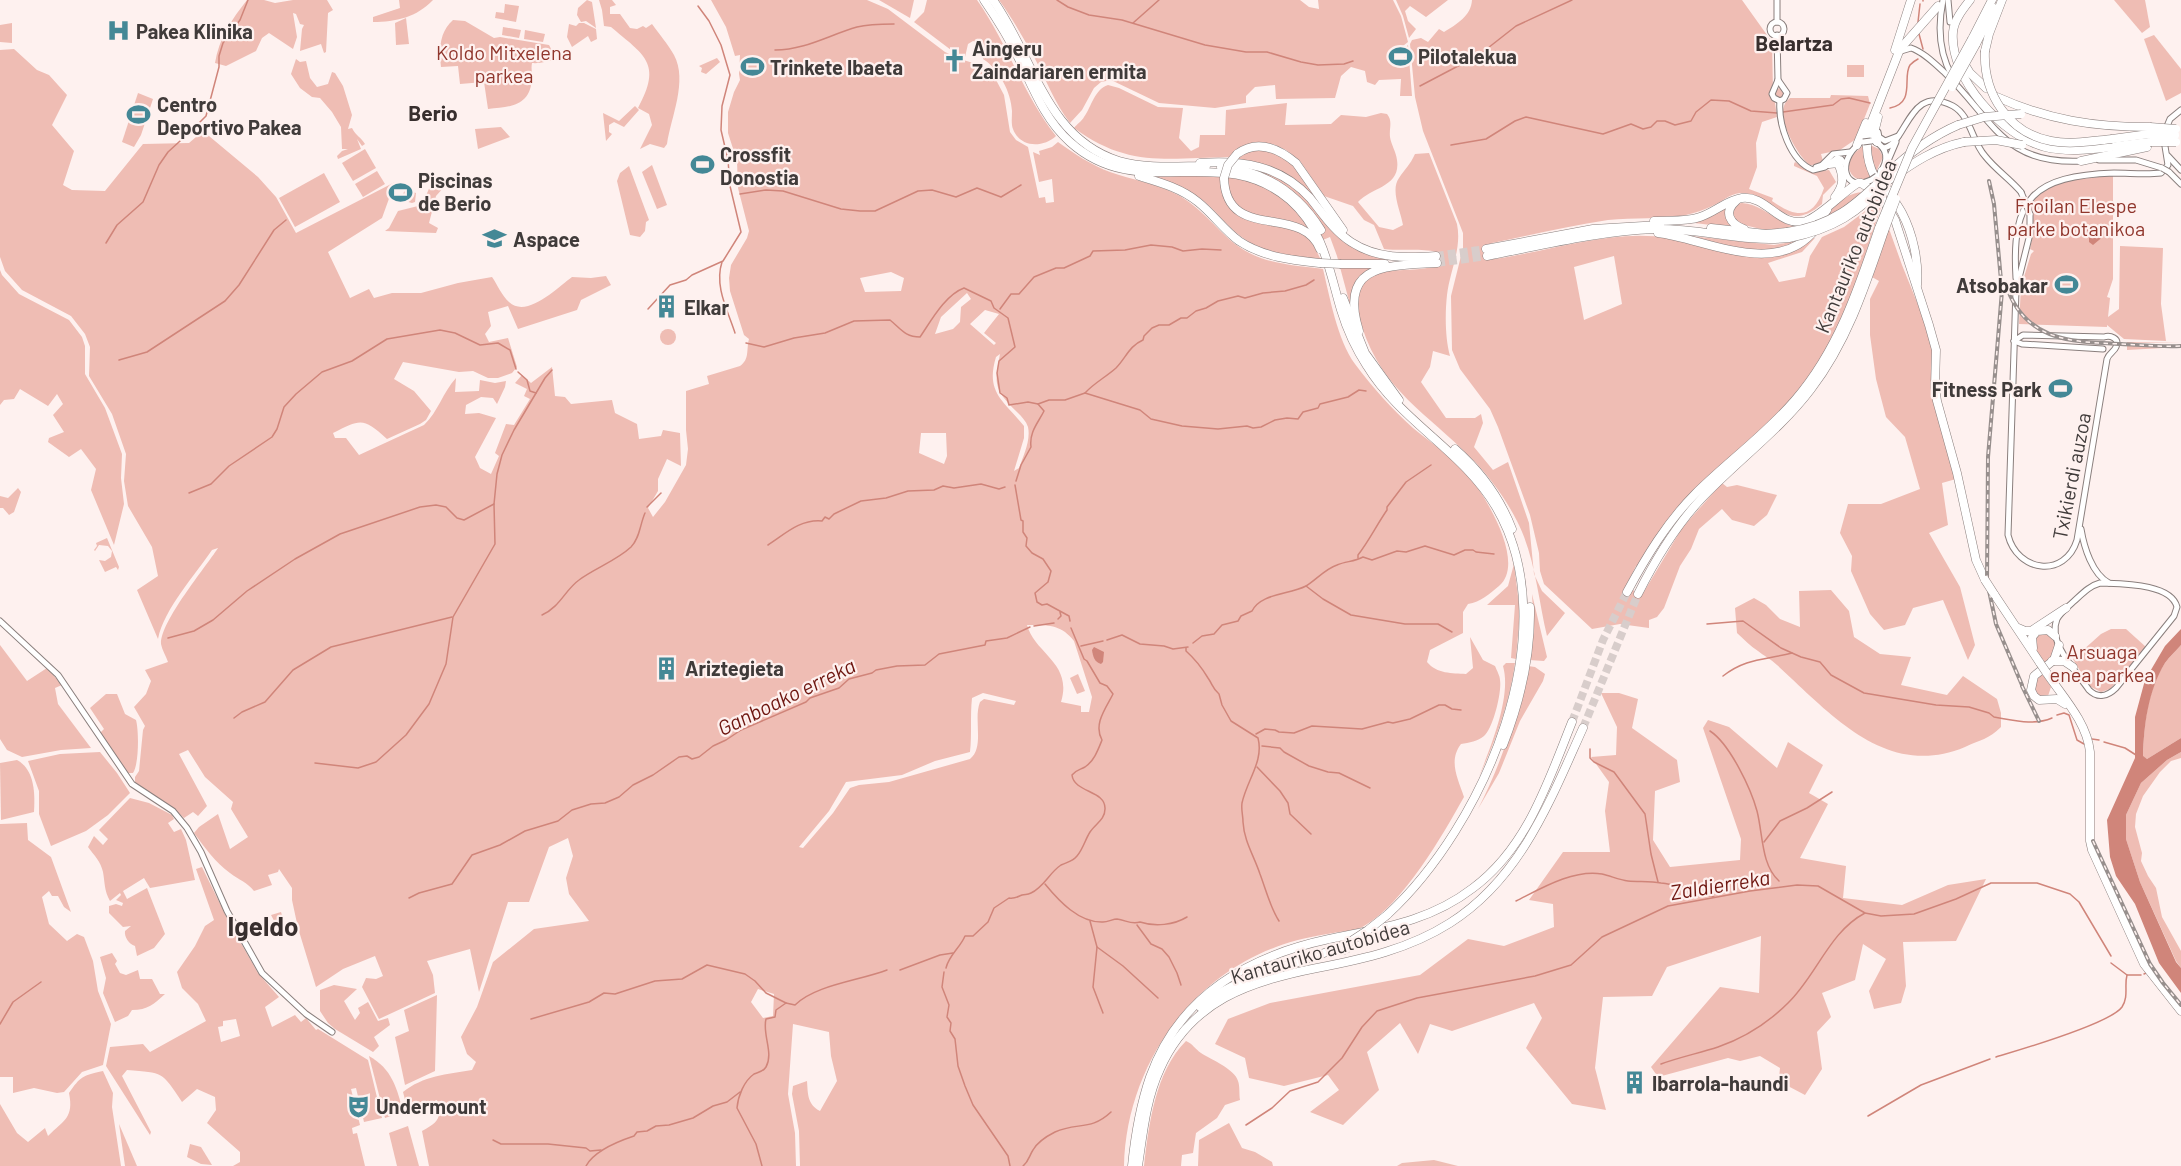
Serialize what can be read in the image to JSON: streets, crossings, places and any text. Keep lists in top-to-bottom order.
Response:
{
  "streets": {
    "highway": ["Kantauriko autobidea"],
    "street": ["Txikierdi auzoa"]
  },
  "districts": ["Belartza", "Berio", "Igeldo"],
  "water": ["Ganboako erreka", "Zaldierreka"],
  "parks": ["Koldo Mitxelena parkea", "Froilan Elespe parke botanikoa", "Arsuaga enea parkea"],
  "places": {
    "hospital": ["Pakea Klinika"],
    "sports": [
      "Pilotalekua",
      "Trinkete Ibaeta",
      "Centro Deportivo Pakea",
      "Crossfit Donostia",
      "Piscinas de Berio",
      "Atsobakar",
      "Fitness Park"
    ],
    "church": ["Aingeru Zaindariaren ermita"],
    "school or university": ["Aspace"],
    "building": ["Elkar", "Ariztegieta", "Ibarrola-haundi"],
    "theatre": ["Undermount"]
  }
}
